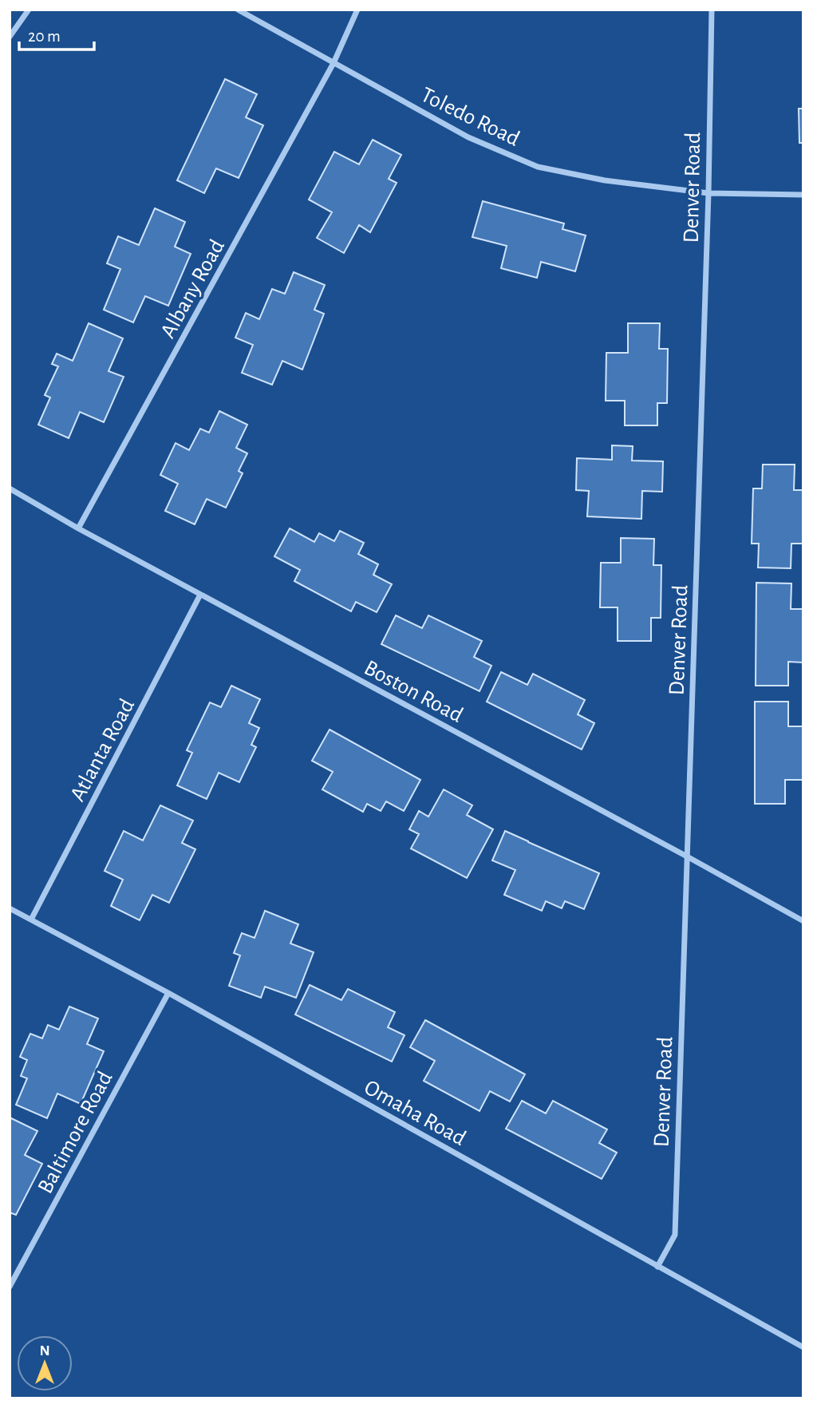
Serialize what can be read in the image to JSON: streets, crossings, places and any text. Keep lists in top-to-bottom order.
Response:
{
  "streets": {
    "street": [
      "Toledo Road",
      "Denver Road",
      "Albany Road",
      "Boston Road",
      "Atlanta Road",
      "Omaha Road",
      "Baltimore Road"
    ]
  },
  "crossings": [
    ["Toledo Road", "Denver Road"],
    ["Toledo Road", "Albany Road"],
    ["Denver Road", "Boston Road"],
    ["Denver Road", "Omaha Road"],
    ["Albany Road", "Boston Road"],
    ["Boston Road", "Atlanta Road"],
    ["Atlanta Road", "Omaha Road"],
    ["Omaha Road", "Baltimore Road"]
  ],
  "scale_bar": "20 m",
  "north": "top"
}
